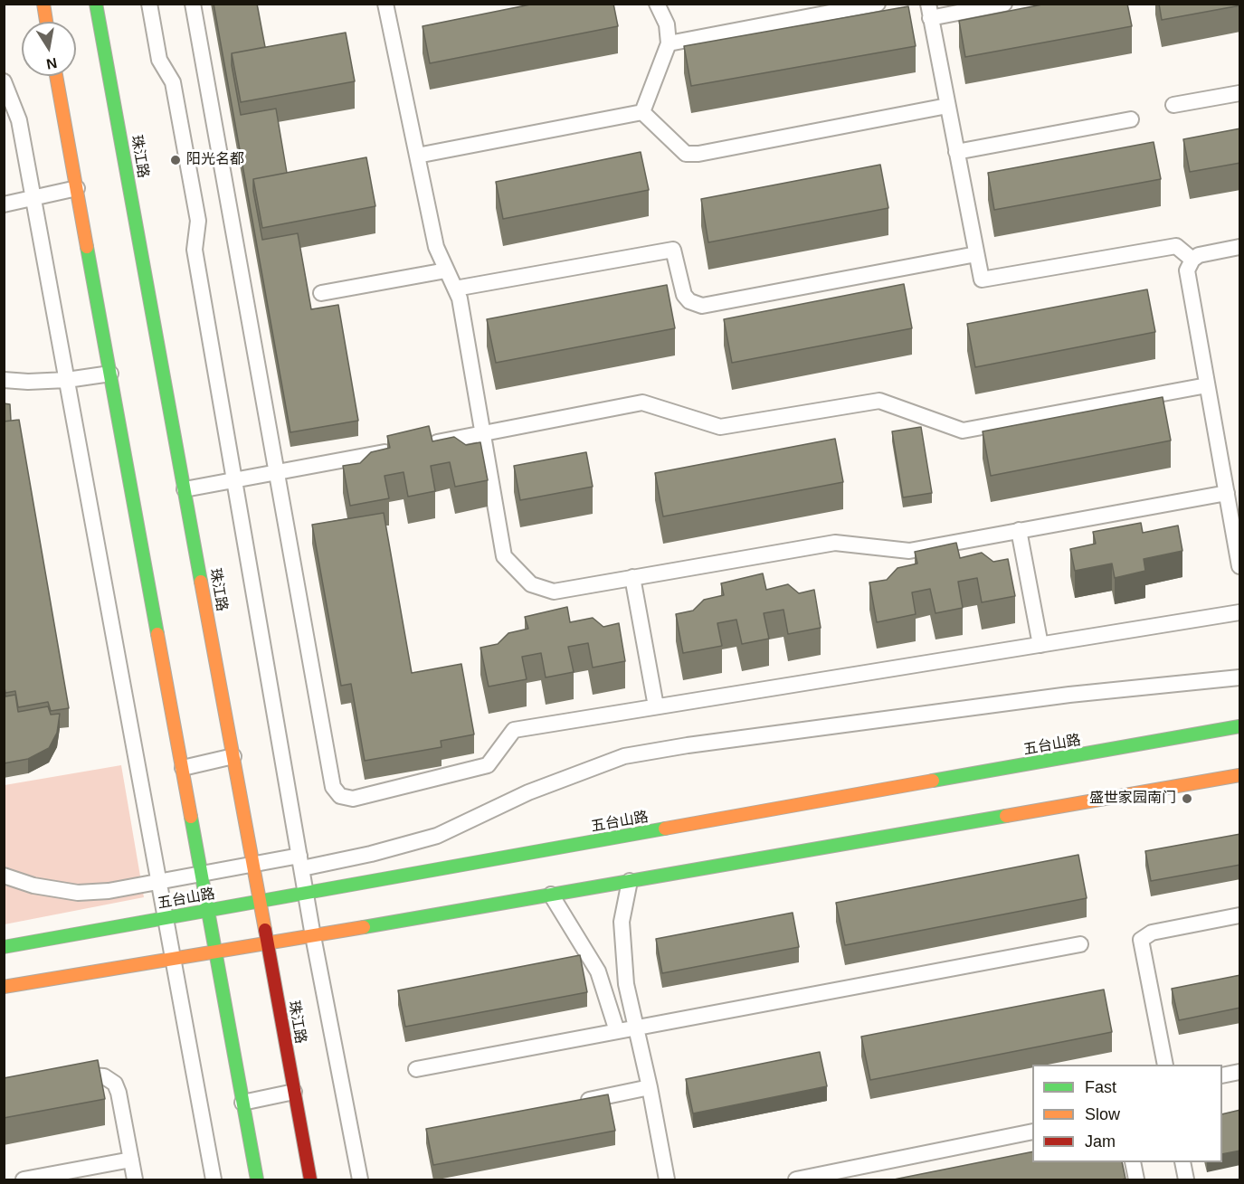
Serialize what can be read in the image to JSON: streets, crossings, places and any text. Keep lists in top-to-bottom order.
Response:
{
  "streets": {
    "main road": ["珠江路", "五台山路"]
  },
  "crossings": [
    ["珠江路", "五台山路"]
  ],
  "places": ["阳光名都", "盛世家园南门"],
  "legend": ["Fast", "Slow", "Jam"],
  "north": "bottom"
}
